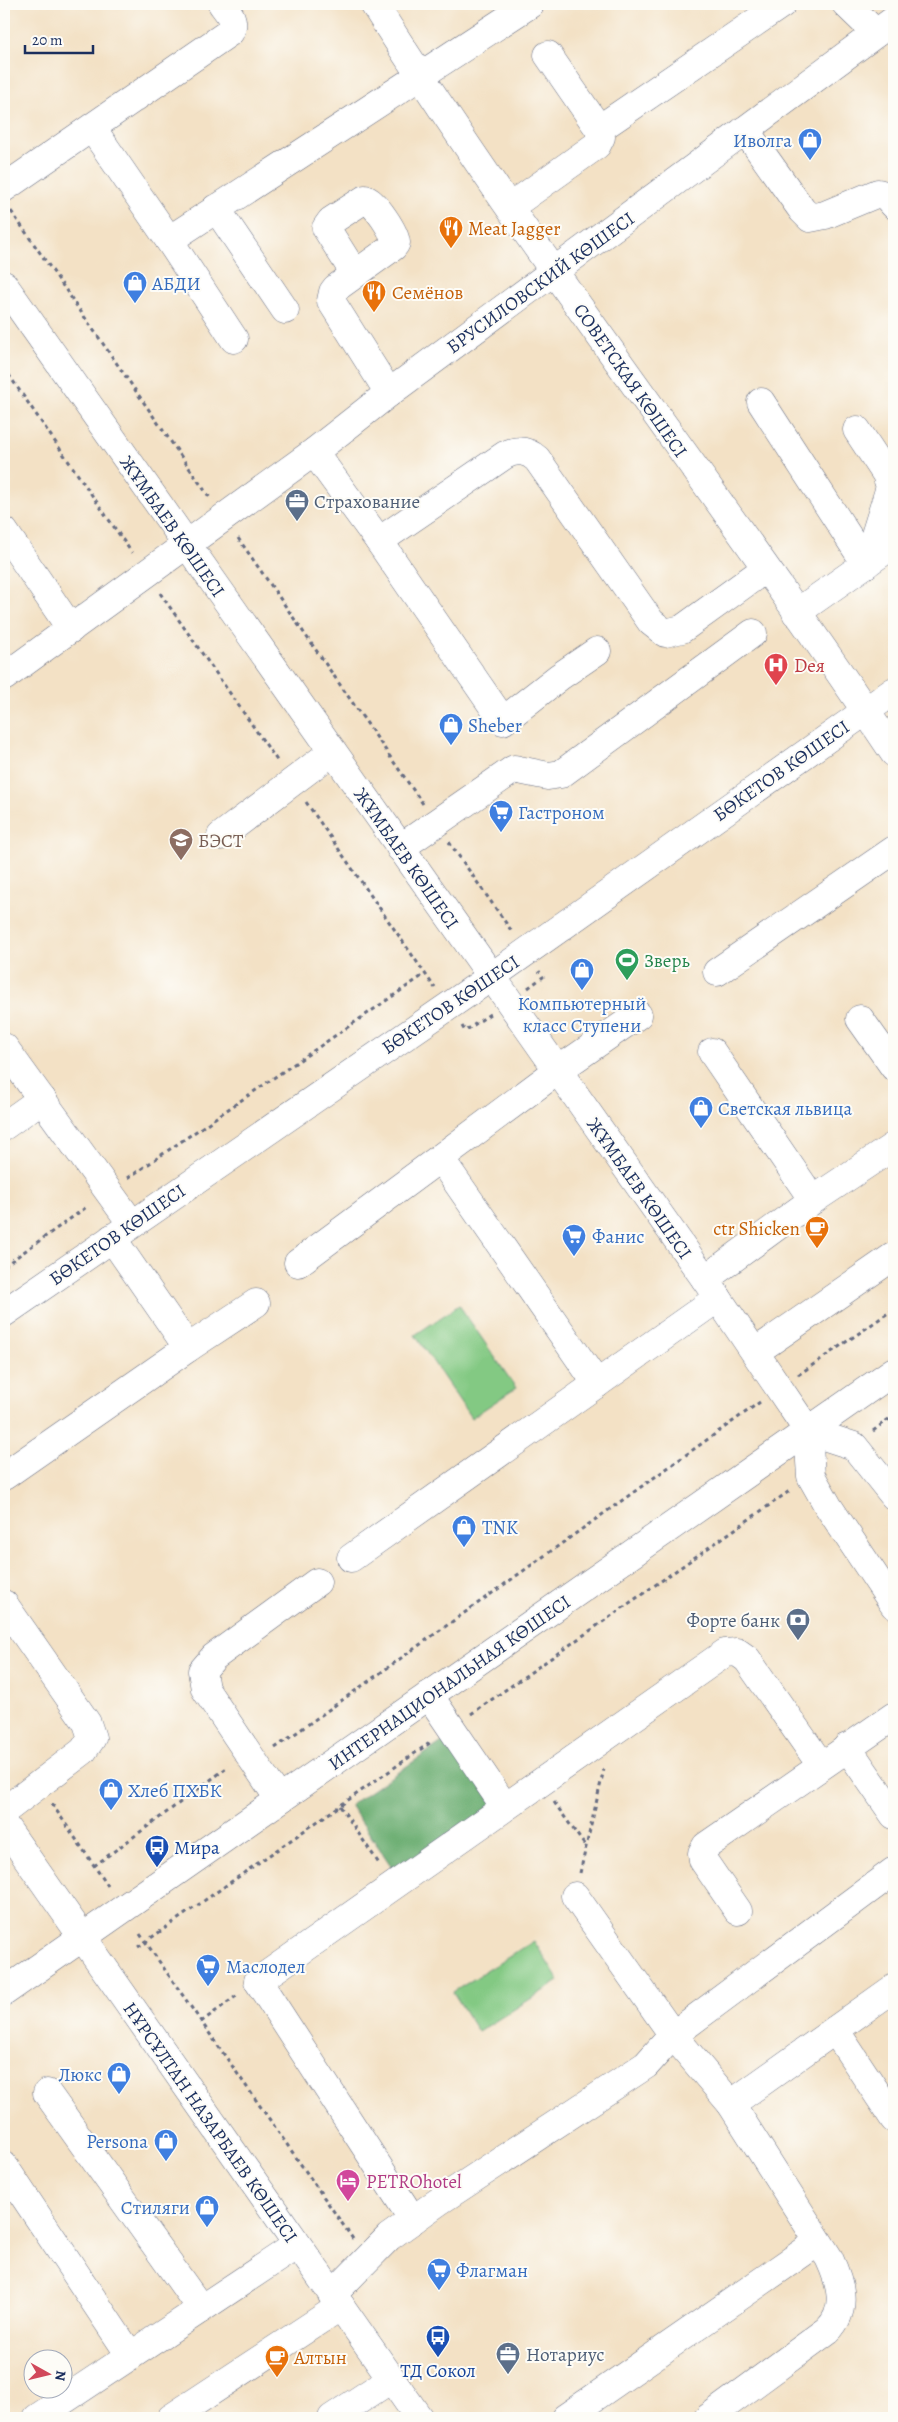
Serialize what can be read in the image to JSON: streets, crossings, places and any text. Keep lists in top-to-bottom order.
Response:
{
  "streets": {
    "main road": [
      "БРУСИЛОВСКИЙ КӨШЕСІ",
      "СОВЕТСКАЯ КӨШЕСІ",
      "ЖҰМБАЕВ КӨШЕСІ",
      "БӨКЕТОВ КӨШЕСІ",
      "ИНТЕРНАЦИОНАЛЬНАЯ КӨШЕСІ",
      "НҰРСҰЛТАН НАЗАРБАЕВ КӨШЕСІ"
    ]
  },
  "crossings": [
    ["БРУСИЛОВСКИЙ КӨШЕСІ", "СОВЕТСКАЯ КӨШЕСІ"],
    ["БРУСИЛОВСКИЙ КӨШЕСІ", "ЖҰМБАЕВ КӨШЕСІ"],
    ["СОВЕТСКАЯ КӨШЕСІ", "БӨКЕТОВ КӨШЕСІ"],
    ["ЖҰМБАЕВ КӨШЕСІ", "БӨКЕТОВ КӨШЕСІ"],
    ["ЖҰМБАЕВ КӨШЕСІ", "ИНТЕРНАЦИОНАЛЬНАЯ КӨШЕСІ"],
    ["ИНТЕРНАЦИОНАЛЬНАЯ КӨШЕСІ", "НҰРСҰЛТАН НАЗАРБАЕВ КӨШЕСІ"]
  ],
  "places": {
    "shop": [
      "Иволга",
      "АБДИ",
      "Sheber",
      "Компьютерный класс Ступени",
      "Светская львица",
      "TNK",
      "Хлеб ПХБК",
      "Люкс",
      "Persona",
      "Стиляги"
    ],
    "restaurant": ["Meat Jagger", "Семёнов"],
    "office": ["Страхование", "Нотариус"],
    "hospital": ["Deя"],
    "supermarket": [
      "Гастроном",
      "Фанис",
      "Маслодел",
      "Флагман"
    ],
    "school or university": ["БЭСТ"],
    "sports": ["Зверь"],
    "cafe": ["ctr Shicken", "Алтын"],
    "bank": ["Форте банк"],
    "bus stop": ["Мира", "ТД Сокол"],
    "hotel": ["PETROhotel"]
  },
  "scale_bar": "20 m",
  "north": "right"
}
